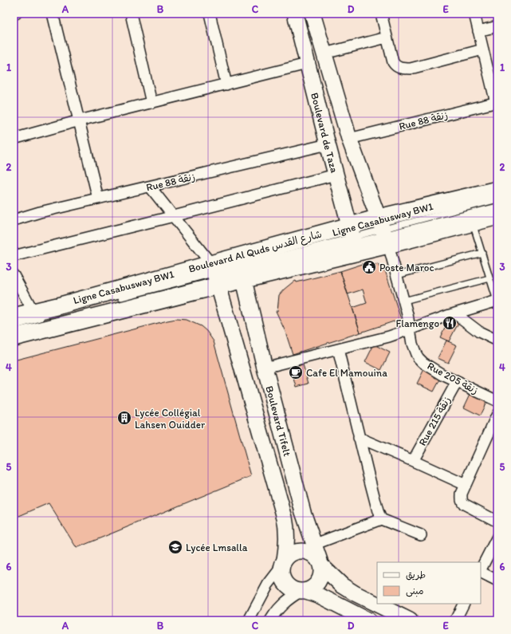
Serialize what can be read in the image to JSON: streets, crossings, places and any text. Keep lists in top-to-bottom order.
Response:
{
  "streets": {
    "main road": ["Boulevard Al Quds شارع القدس"],
    "street": [
      "Rue 88 زنقة",
      "Boulevard de Taza",
      "Rue 205 زنقة",
      "Boulevard Tifelt",
      "Rue 215 زنقة"
    ],
    "lane": ["Ligne Casabusway BW1"]
  },
  "crossings": [
    ["Rue 88 زنقة", "Boulevard de Taza"],
    ["Boulevard de Taza", "Ligne Casabusway BW1"],
    ["Boulevard de Taza", "Boulevard Al Quds شارع القدس"],
    ["Boulevard de Taza", "Rue 205 زنقة"],
    ["Ligne Casabusway BW1", "Boulevard Al Quds شارع القدس"],
    ["Ligne Casabusway BW1", "Rue 205 زنقة"],
    ["Ligne Casabusway BW1", "Boulevard Tifelt"],
    ["Boulevard Al Quds شارع القدس", "Rue 205 زنقة"],
    ["Boulevard Al Quds شارع القدس", "Boulevard Tifelt"],
    ["Rue 205 زنقة", "Rue 215 زنقة"]
  ],
  "places": {
    "public building": ["Poste Maroc"],
    "restaurant": ["Flamengo"],
    "cafe": ["Cafe El Mamouina"],
    "building": ["Lycée Collégial Lahsen Ouidder"],
    "school or university": ["Lycée Lmsalla"]
  },
  "legend": ["طريق", "مبنى"],
  "grid": {
    "columns": [
      "A",
      "B",
      "C",
      "D",
      "E"
    ],
    "rows": [
      "1",
      "2",
      "3",
      "4",
      "5",
      "6"
    ]
  }
}
